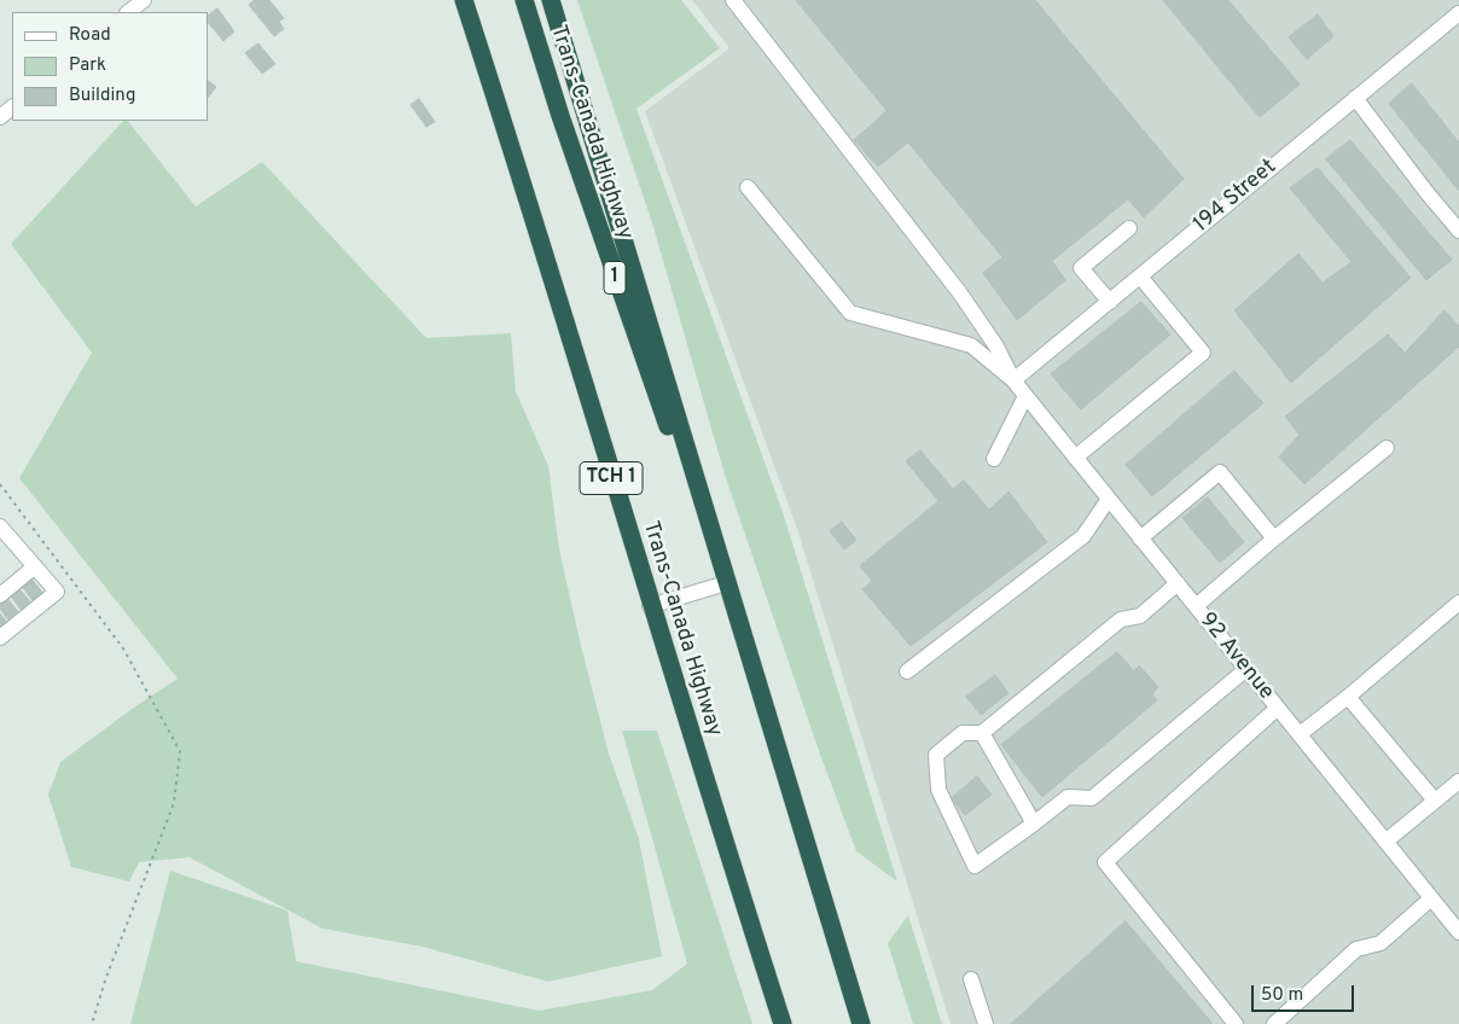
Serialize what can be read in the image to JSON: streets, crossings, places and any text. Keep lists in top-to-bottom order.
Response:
{
  "streets": {
    "highway": ["Trans-Canada Highway", "1", "TCH 1"],
    "street": ["194 Street", "92 Avenue"]
  },
  "crossings": [
    ["194 Street", "92 Avenue"]
  ],
  "legend": ["Road", "Park", "Building"],
  "scale_bar": "50 m"
}
